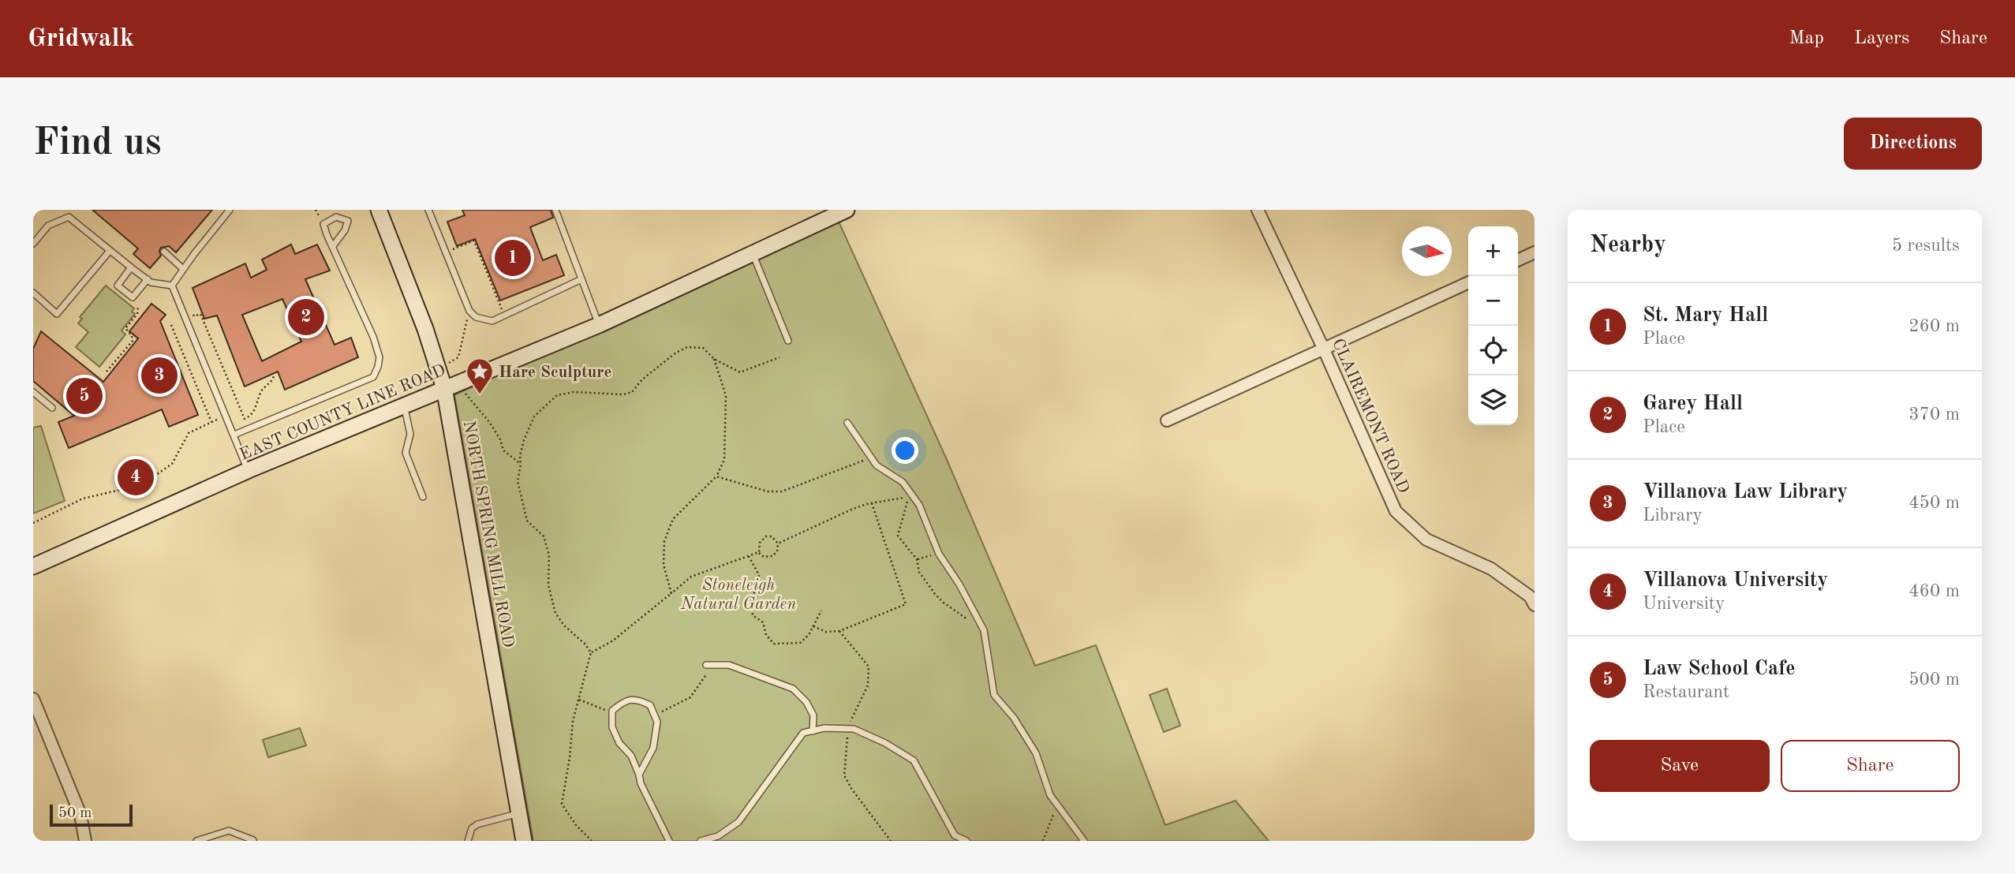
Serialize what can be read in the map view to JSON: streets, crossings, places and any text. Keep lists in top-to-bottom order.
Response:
{
  "streets": {
    "street": ["EAST COUNTY LINE ROAD", "CLAIREMONT ROAD", "NORTH SPRING MILL ROAD"]
  },
  "crossings": [
    ["EAST COUNTY LINE ROAD", "NORTH SPRING MILL ROAD"]
  ],
  "parks": ["Stoneleigh Natural Garden"],
  "places": {
    "place": ["Hare Sculpture"]
  },
  "scale_bar": "50 m",
  "north": "right",
  "page": {
    "header": "Gridwalk",
    "nav": ["Map", "Layers", "Share"],
    "buttons": [
      "Directions",
      ["Save", "Share"]
    ],
    "title": "Find us",
    "heading": ["Nearby", "5 results"],
    "map_buttons": ["+", "−"],
    "pins": [
      "1",
      "2",
      "3",
      "5",
      "4"
    ],
    "list": [
      {
        "mark": "1",
        "name": "St. Mary Hall",
        "note": "Place",
        "value": "260 m"
      },
      {
        "mark": "2",
        "name": "Garey Hall",
        "note": "Place",
        "value": "370 m"
      },
      {
        "mark": "3",
        "name": "Villanova Law Library",
        "note": "Library",
        "value": "450 m"
      },
      {
        "mark": "4",
        "name": "Villanova University",
        "note": "University",
        "value": "460 m"
      },
      {
        "mark": "5",
        "name": "Law School Cafe",
        "note": "Restaurant",
        "value": "500 m"
      }
    ],
    "scale": "50 m"
  }
}
